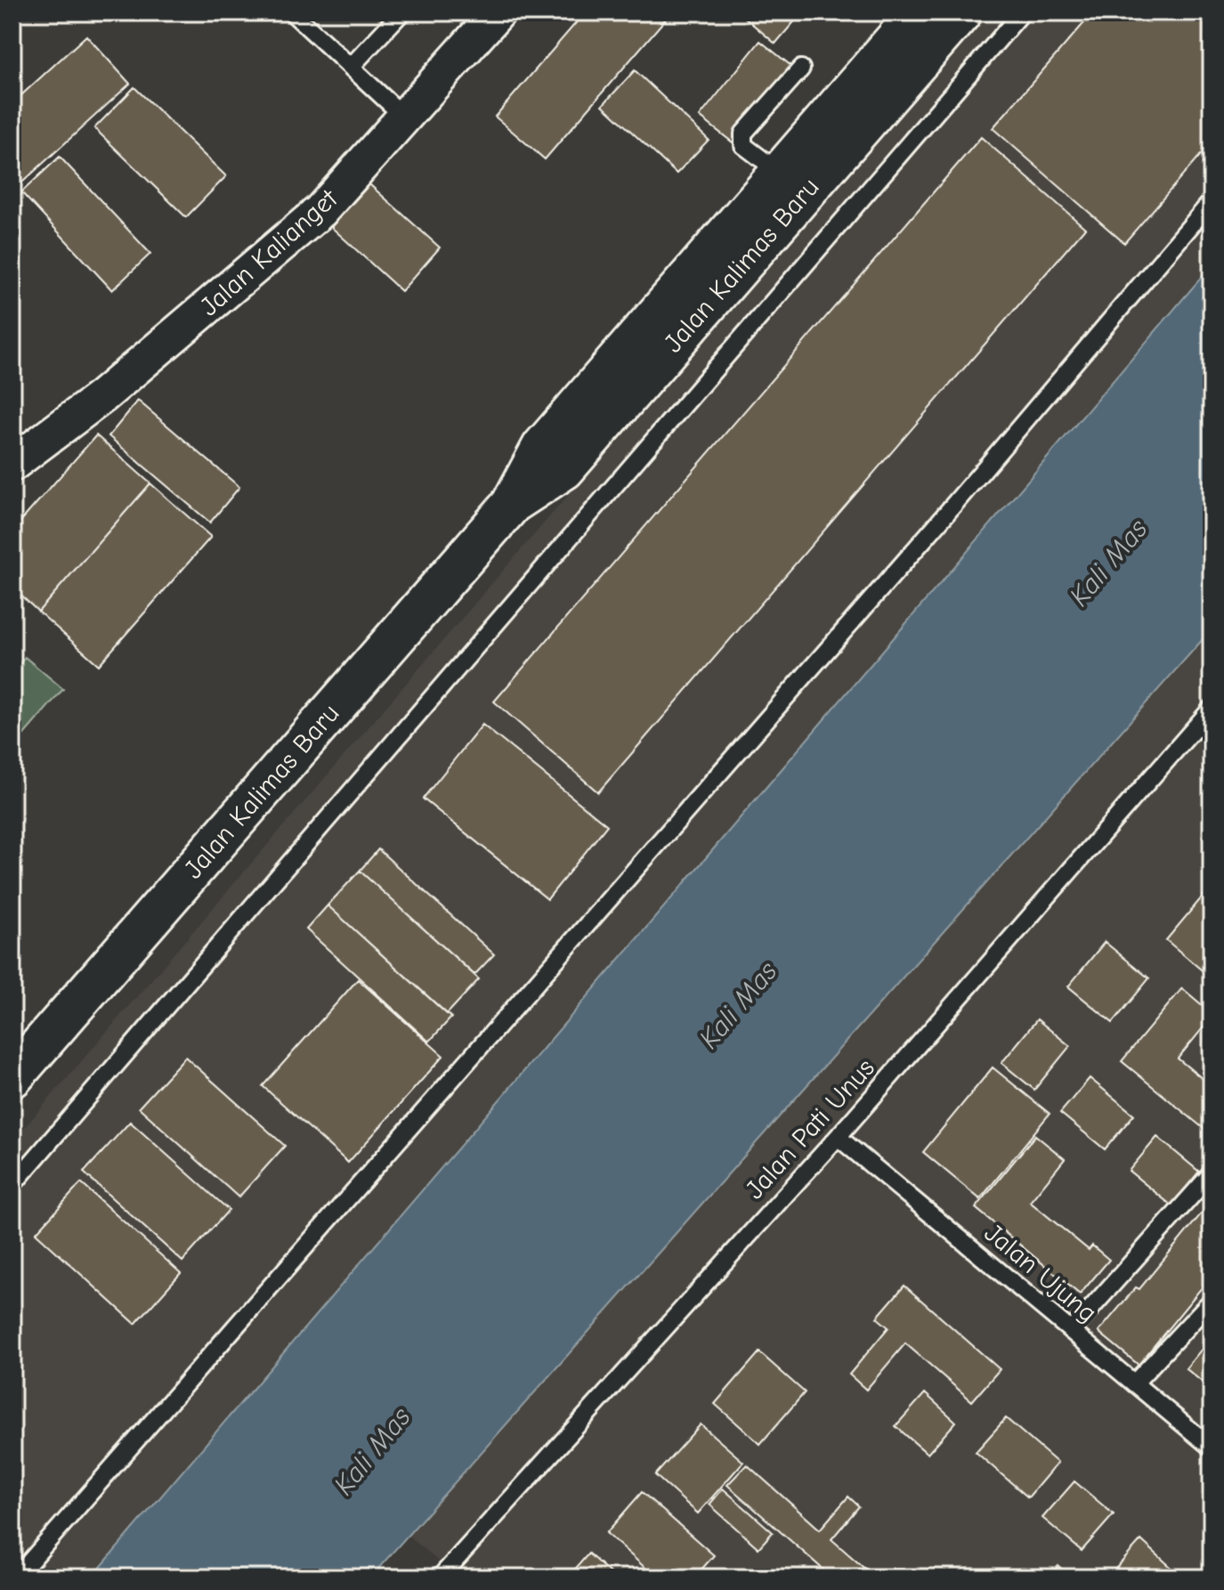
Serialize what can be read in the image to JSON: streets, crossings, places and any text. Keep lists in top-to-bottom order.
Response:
{
  "streets": {
    "street": ["Jalan Kalianget", "Jalan Kalimas Baru"],
    "lane": ["Jalan Pati Unus", "Jalan Ujung"]
  },
  "crossings": [
    ["Jalan Pati Unus", "Jalan Ujung"]
  ],
  "water": ["Kali Mas"]
}
